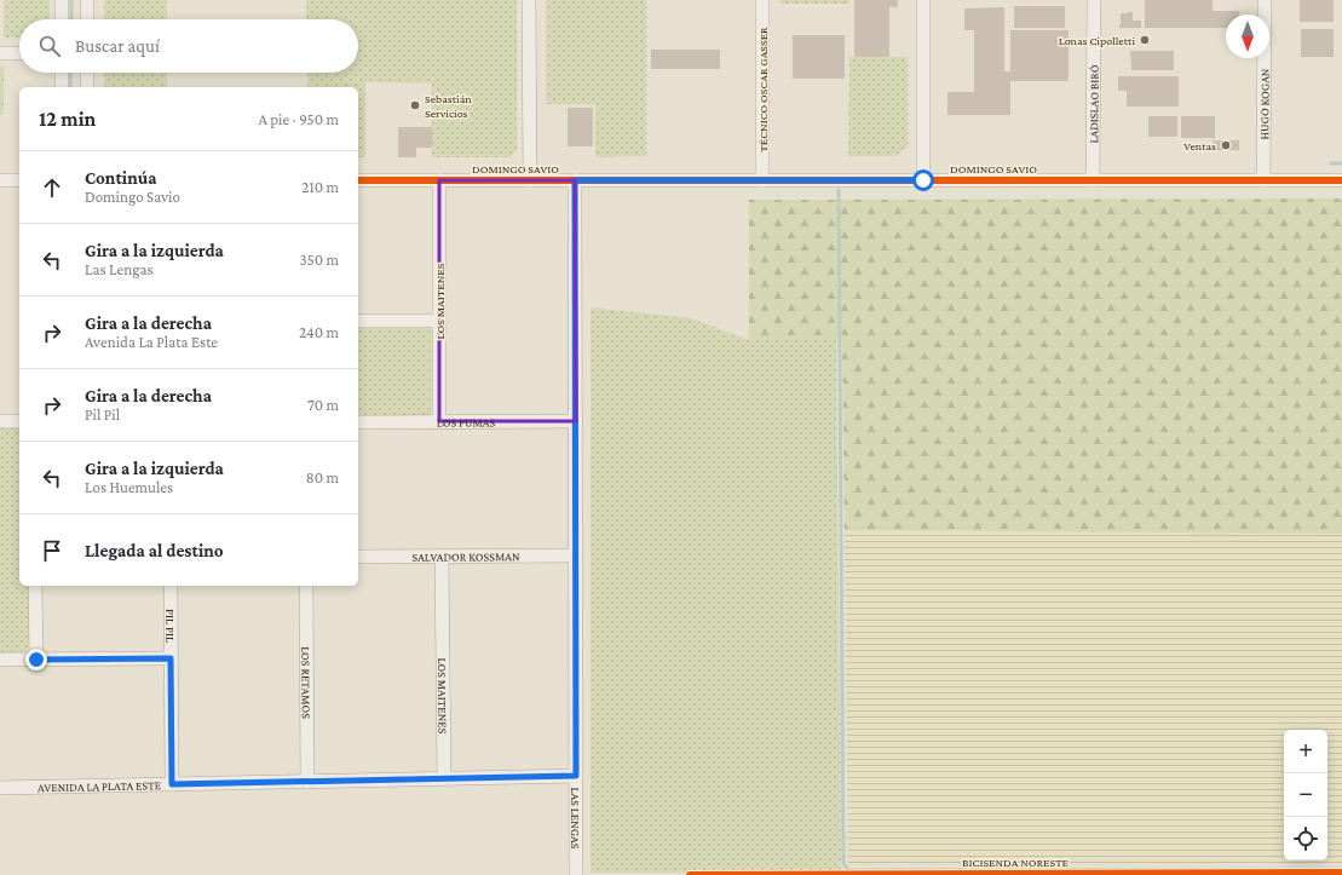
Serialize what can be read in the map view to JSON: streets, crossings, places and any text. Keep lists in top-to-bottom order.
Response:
{
  "streets": {
    "street": [
      "TÉCNICO OSCAR GASSER",
      "LADISLAO BIRÓ",
      "HUGO KOGAN",
      "DOMINGO SAVIO",
      "LOS MAITENES",
      "LOS PUMAS",
      "SALVADOR KOSSMAN",
      "PIL PIL",
      "LOS RETAMOS",
      "AVENIDA LA PLATA ESTE",
      "LAS LENGAS"
    ],
    "cycle path": ["BICISENDA NORESTE"]
  },
  "crossings": [
    ["TÉCNICO OSCAR GASSER", "DOMINGO SAVIO"],
    ["LADISLAO BIRÓ", "DOMINGO SAVIO"],
    ["HUGO KOGAN", "DOMINGO SAVIO"],
    ["DOMINGO SAVIO", "LOS MAITENES"],
    ["DOMINGO SAVIO", "LAS LENGAS"],
    ["LOS MAITENES", "LOS PUMAS"],
    ["LOS MAITENES", "SALVADOR KOSSMAN"],
    ["LOS MAITENES", "AVENIDA LA PLATA ESTE"],
    ["LOS PUMAS", "LAS LENGAS"],
    ["SALVADOR KOSSMAN", "LAS LENGAS"],
    ["PIL PIL", "AVENIDA LA PLATA ESTE"],
    ["LOS RETAMOS", "AVENIDA LA PLATA ESTE"],
    ["AVENIDA LA PLATA ESTE", "LAS LENGAS"]
  ],
  "places": ["Lonas Cipolletti", "Sebastián Servicios", "Ventas"],
  "north": "bottom",
  "page": {
    "search": "Buscar aquí",
    "heading": ["12 min", "A pie · 950 m"],
    "list": [
      ["Continúa", "Domingo Savio", "210 m"],
      ["Gira a la izquierda", "Las Lengas", "350 m"],
      ["Gira a la derecha", "Avenida La Plata Este", "240 m"],
      ["Gira a la derecha", "Pil Pil", "70 m"],
      ["Gira a la izquierda", "Los Huemules", "80 m"],
      "Llegada al destino"
    ],
    "map_buttons": ["+", "−"]
  }
}
